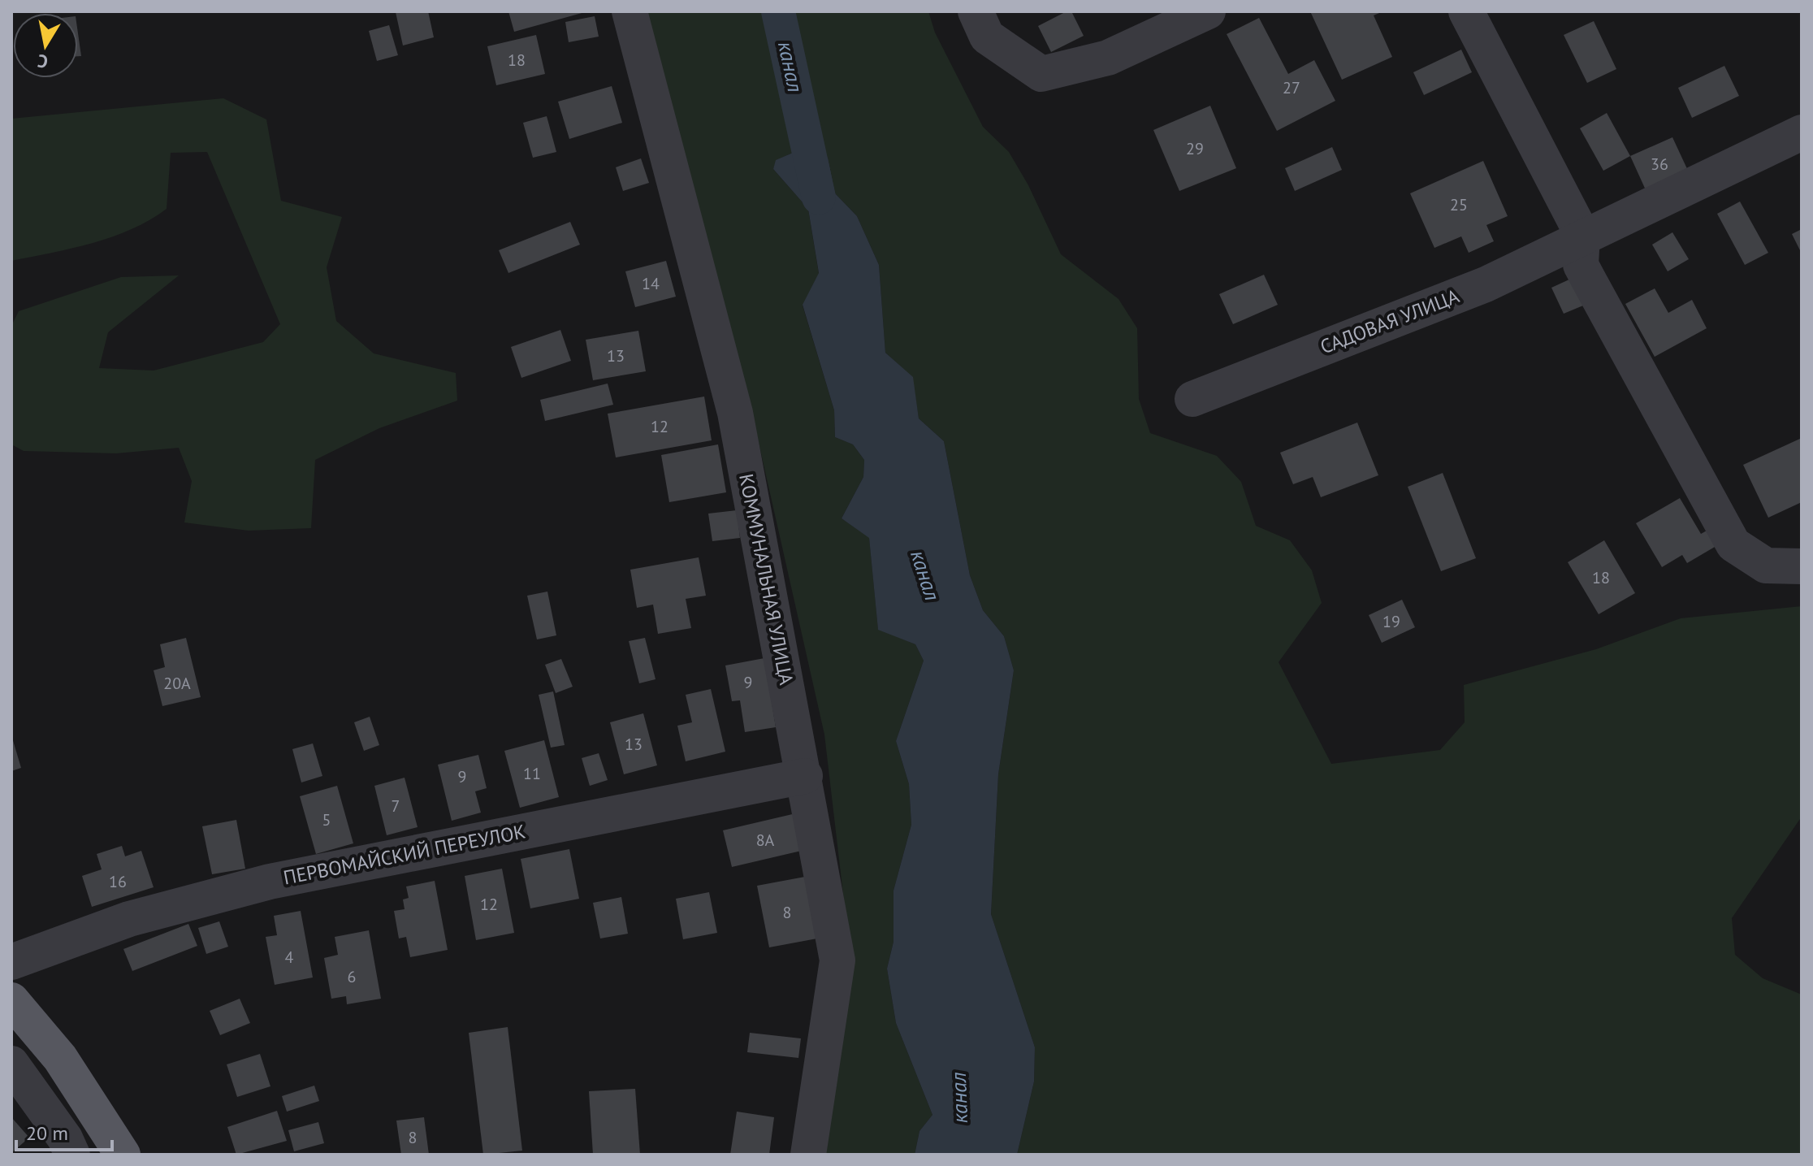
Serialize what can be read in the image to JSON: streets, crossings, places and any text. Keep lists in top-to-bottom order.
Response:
{
  "streets": {
    "street": ["САДОВАЯ УЛИЦА", "КОММУНАЛЬНАЯ УЛИЦА", "ПЕРВОМАЙСКИЙ ПЕРЕУЛОК"]
  },
  "crossings": [
    ["КОММУНАЛЬНАЯ УЛИЦА", "ПЕРВОМАЙСКИЙ ПЕРЕУЛОК"]
  ],
  "water": ["канал"],
  "house_numbers": [
    "18",
    "27",
    "29",
    "36",
    "25",
    "14",
    "13",
    "12",
    "18",
    "19",
    "9",
    "20А",
    "13",
    "11",
    "9",
    "7",
    "5",
    "8А",
    "16",
    "12",
    "8",
    "4",
    "6",
    "8"
  ],
  "scale_bar": "20 m",
  "north": "bottom"
}
